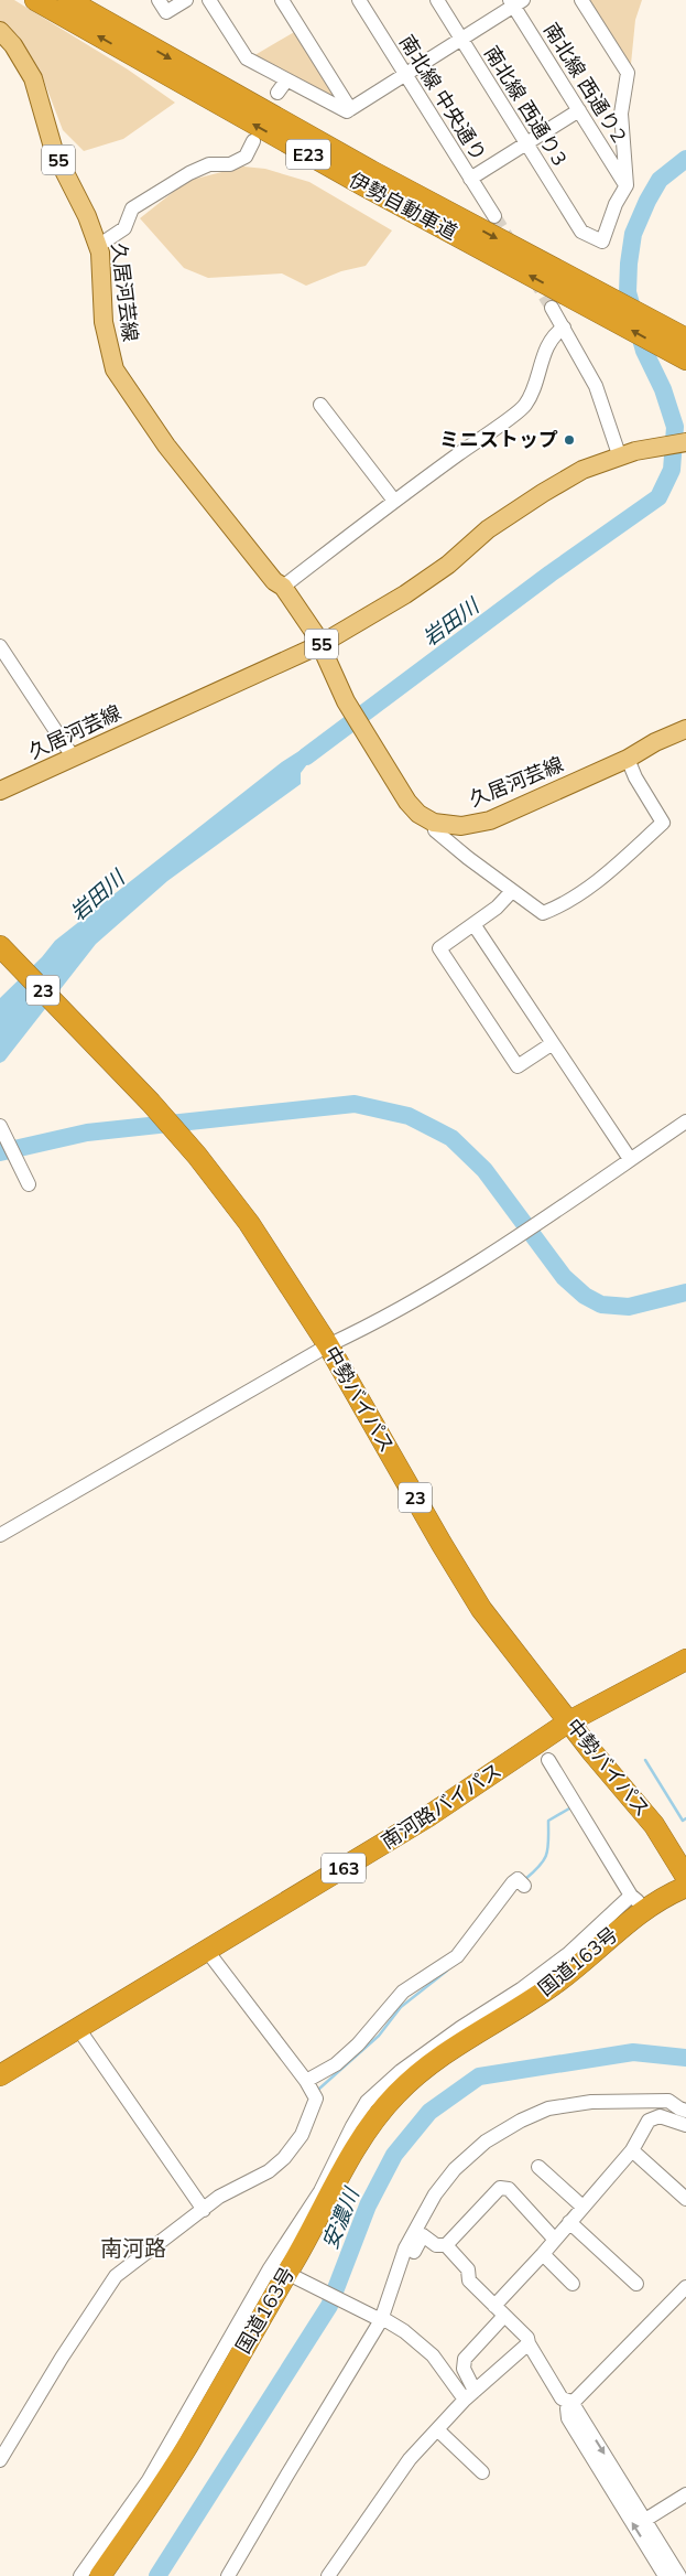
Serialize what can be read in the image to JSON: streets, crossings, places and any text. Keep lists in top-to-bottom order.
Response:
{
  "streets": {
    "highway": [
      "E23",
      "伊勢自動車道",
      "23",
      "中勢バイパス",
      "南河路バイパス",
      "163",
      "国道163号"
    ],
    "main road": ["55", "久居河芸線"],
    "street": ["南北線 西通り2", "南北線 中央通り", "南北線 西通り3"]
  },
  "crossings": [
    ["南北線 西通り2", "南北線 西通り3"],
    ["中勢バイパス", "南河路バイパス"]
  ],
  "districts": ["南河路"],
  "water": ["岩田川", "安濃川"],
  "places": ["ミニストップ"]
}
